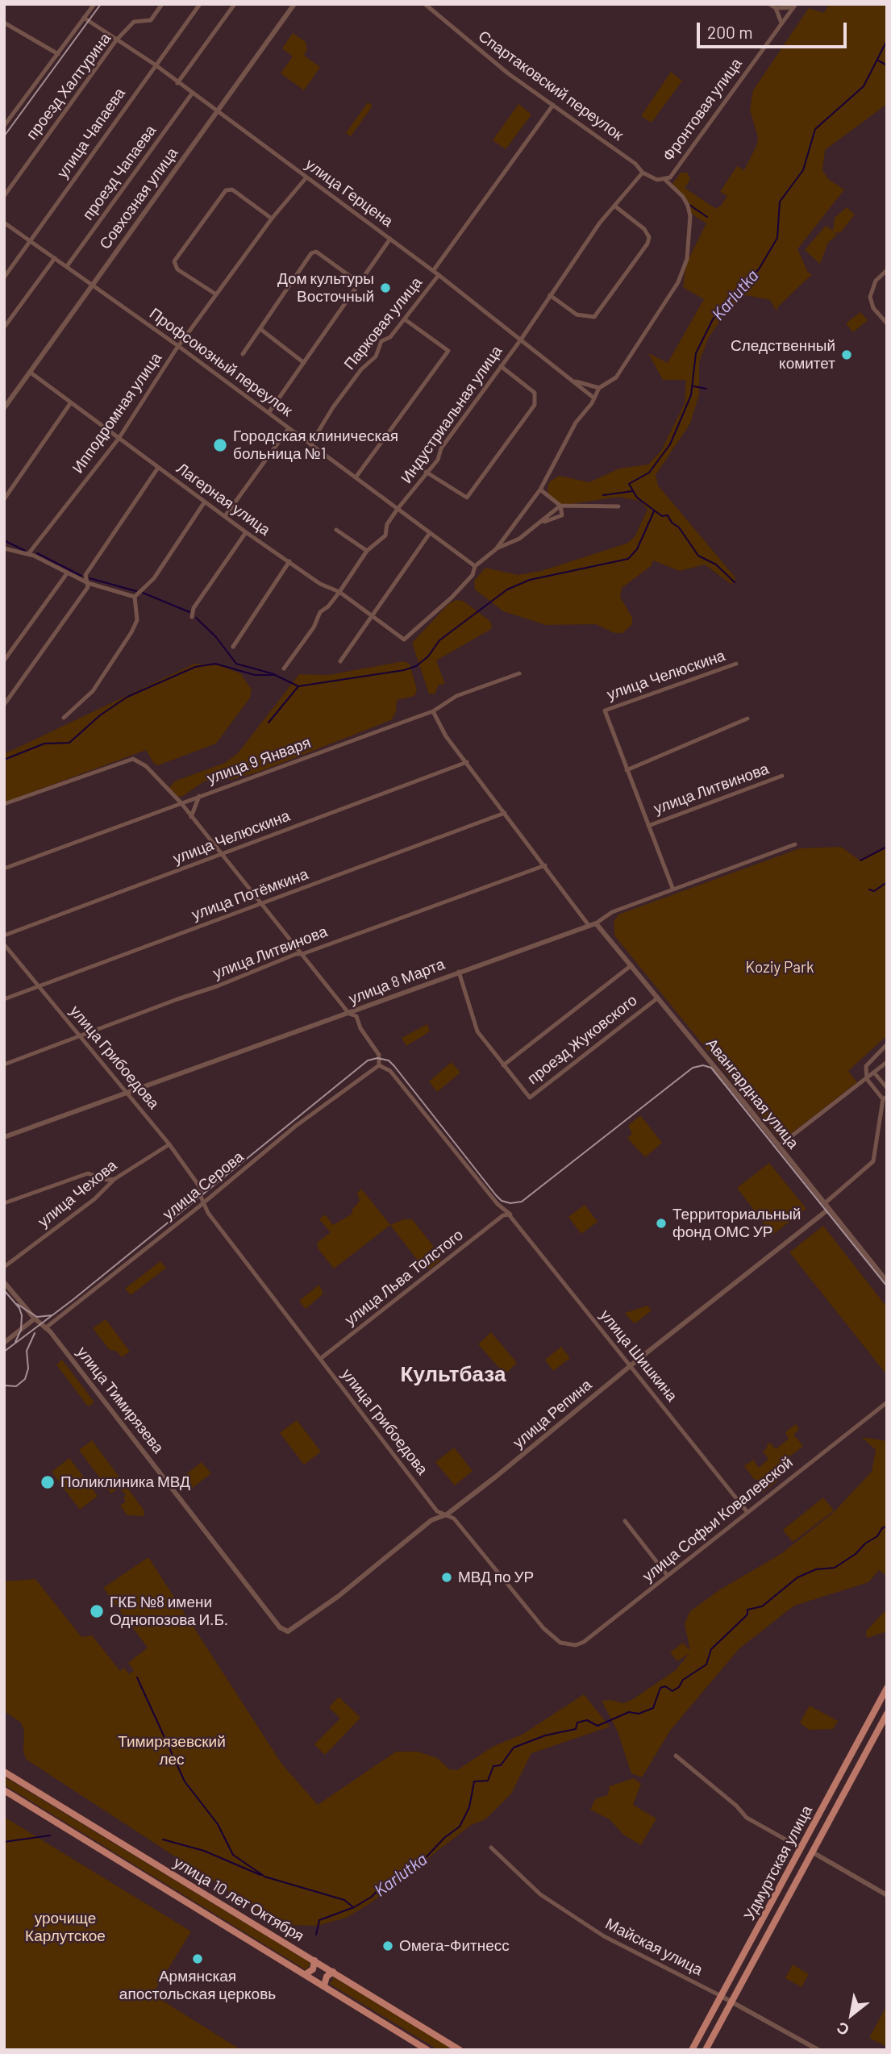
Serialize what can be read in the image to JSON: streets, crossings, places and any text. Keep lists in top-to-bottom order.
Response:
{
  "streets": {
    "main road": ["Удмуртская улица", "улица 10 лет Октября"],
    "street": [
      "Спартаковский переулок",
      "проезд Халтурина",
      "Фронтовая улица",
      "улица Чапаева",
      "проезд Чапаева",
      "улица Герцена",
      "Совхозная улица",
      "Парковая улица",
      "Профсоюзный переулок",
      "Ипподромная улица",
      "Индустриальная улица",
      "Лагерная улица",
      "улица Челюскина",
      "улица 9 Января",
      "улица Литвинова",
      "улица Потёмкина",
      "улица 8 Марта",
      "проезд Жуковского",
      "улица Грибоедова",
      "Авангардная улица",
      "улица Серова",
      "улица Чехова",
      "улица Льва Толстого",
      "улица Шишкина",
      "улица Тимирязева",
      "улица Репина",
      "улица Софьи Ковалевской",
      "Майская улица"
    ]
  },
  "crossings": [
    ["Спартаковский переулок", "Фронтовая улица"],
    ["Спартаковский переулок", "Парковая улица"],
    ["Спартаковский переулок", "Индустриальная улица"],
    ["проезд Халтурина", "улица Герцена"],
    ["Фронтовая улица", "улица Герцена"],
    ["Фронтовая улица", "Профсоюзный переулок"],
    ["Фронтовая улица", "Лагерная улица"],
    ["улица Чапаева", "улица Герцена"],
    ["улица Чапаева", "Профсоюзный переулок"],
    ["проезд Чапаева", "улица Герцена"],
    ["проезд Чапаева", "Профсоюзный переулок"],
    ["улица Герцена", "Совхозная улица"],
    ["улица Герцена", "Парковая улица"],
    ["улица Герцена", "Ипподромная улица"],
    ["улица Герцена", "Индустриальная улица"],
    ["Совхозная улица", "Профсоюзный переулок"],
    ["Совхозная улица", "Лагерная улица"],
    ["Парковая улица", "Профсоюзный переулок"],
    ["Профсоюзный переулок", "Ипподромная улица"],
    ["Профсоюзный переулок", "Индустриальная улица"],
    ["Ипподромная улица", "Лагерная улица"],
    ["Индустриальная улица", "Лагерная улица"],
    ["улица Литвинова", "улица Грибоедова"],
    ["улица Потёмкина", "улица Грибоедова"],
    ["улица 8 Марта", "проезд Жуковского"],
    ["улица 8 Марта", "улица Грибоедова"],
    ["улица 8 Марта", "Авангардная улица"],
    ["проезд Жуковского", "Авангардная улица"],
    ["улица Грибоедова", "улица Серова"],
    ["улица Грибоедова", "улица Чехова"],
    ["улица Грибоедова", "улица Льва Толстого"],
    ["улица Грибоедова", "улица Репина"],
    ["улица Грибоедова", "улица Софьи Ковалевской"],
    ["Авангардная улица", "улица Репина"],
    ["улица Серова", "улица Шишкина"],
    ["улица Серова", "улица Тимирязева"],
    ["улица Льва Толстого", "улица Шишкина"],
    ["улица Шишкина", "улица Репина"],
    ["улица Шишкина", "улица Софьи Ковалевской"],
    ["улица Тимирязева", "улица Репина"],
    ["Удмуртская улица", "Майская улица"]
  ],
  "districts": ["Культбаза"],
  "water": ["Karlutka"],
  "parks": ["Koziy Park", "Тимирязевский лес", "урочище Карлутское"],
  "places": [
    "Дом культуры Восточный",
    "Следственный комитет",
    "Городская клиническая больница №1",
    "Территориальный фонд ОМС УР",
    "Поликлиника МВД",
    "МВД по УР",
    "ГКБ №8 имени Однопозова И.Б.",
    "Омега-Фитнесс",
    "Армянская апостольская церковь"
  ],
  "scale_bar": "200 m",
  "north": "bottom left"
}
